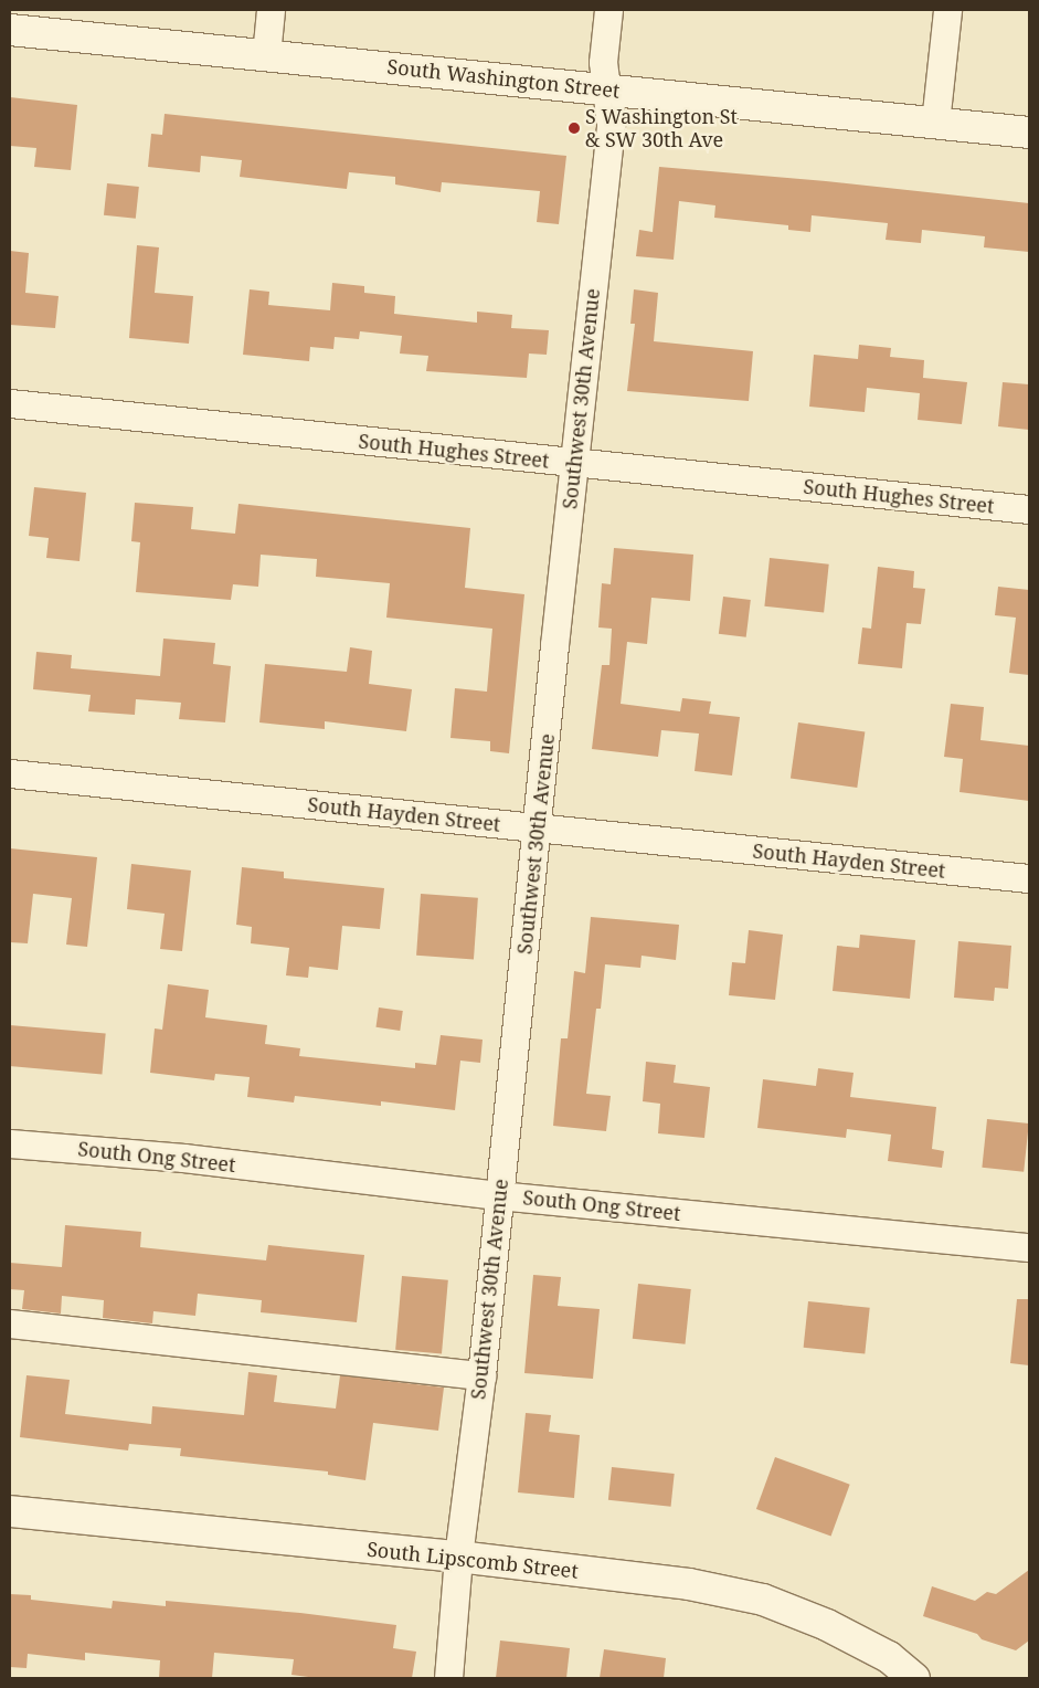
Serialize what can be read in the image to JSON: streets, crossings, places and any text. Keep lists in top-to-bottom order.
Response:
{
  "streets": {
    "main road": ["South Washington Street", "South Lipscomb Street"],
    "street": [
      "Southwest 30th Avenue",
      "South Hughes Street",
      "South Hayden Street",
      "South Ong Street"
    ]
  },
  "crossings": [
    ["South Washington Street", "Southwest 30th Avenue"],
    ["Southwest 30th Avenue", "South Hughes Street"],
    ["Southwest 30th Avenue", "South Hayden Street"],
    ["Southwest 30th Avenue", "South Ong Street"],
    ["Southwest 30th Avenue", "South Lipscomb Street"]
  ],
  "places": ["S Washington St & SW 30th Ave"]
}
